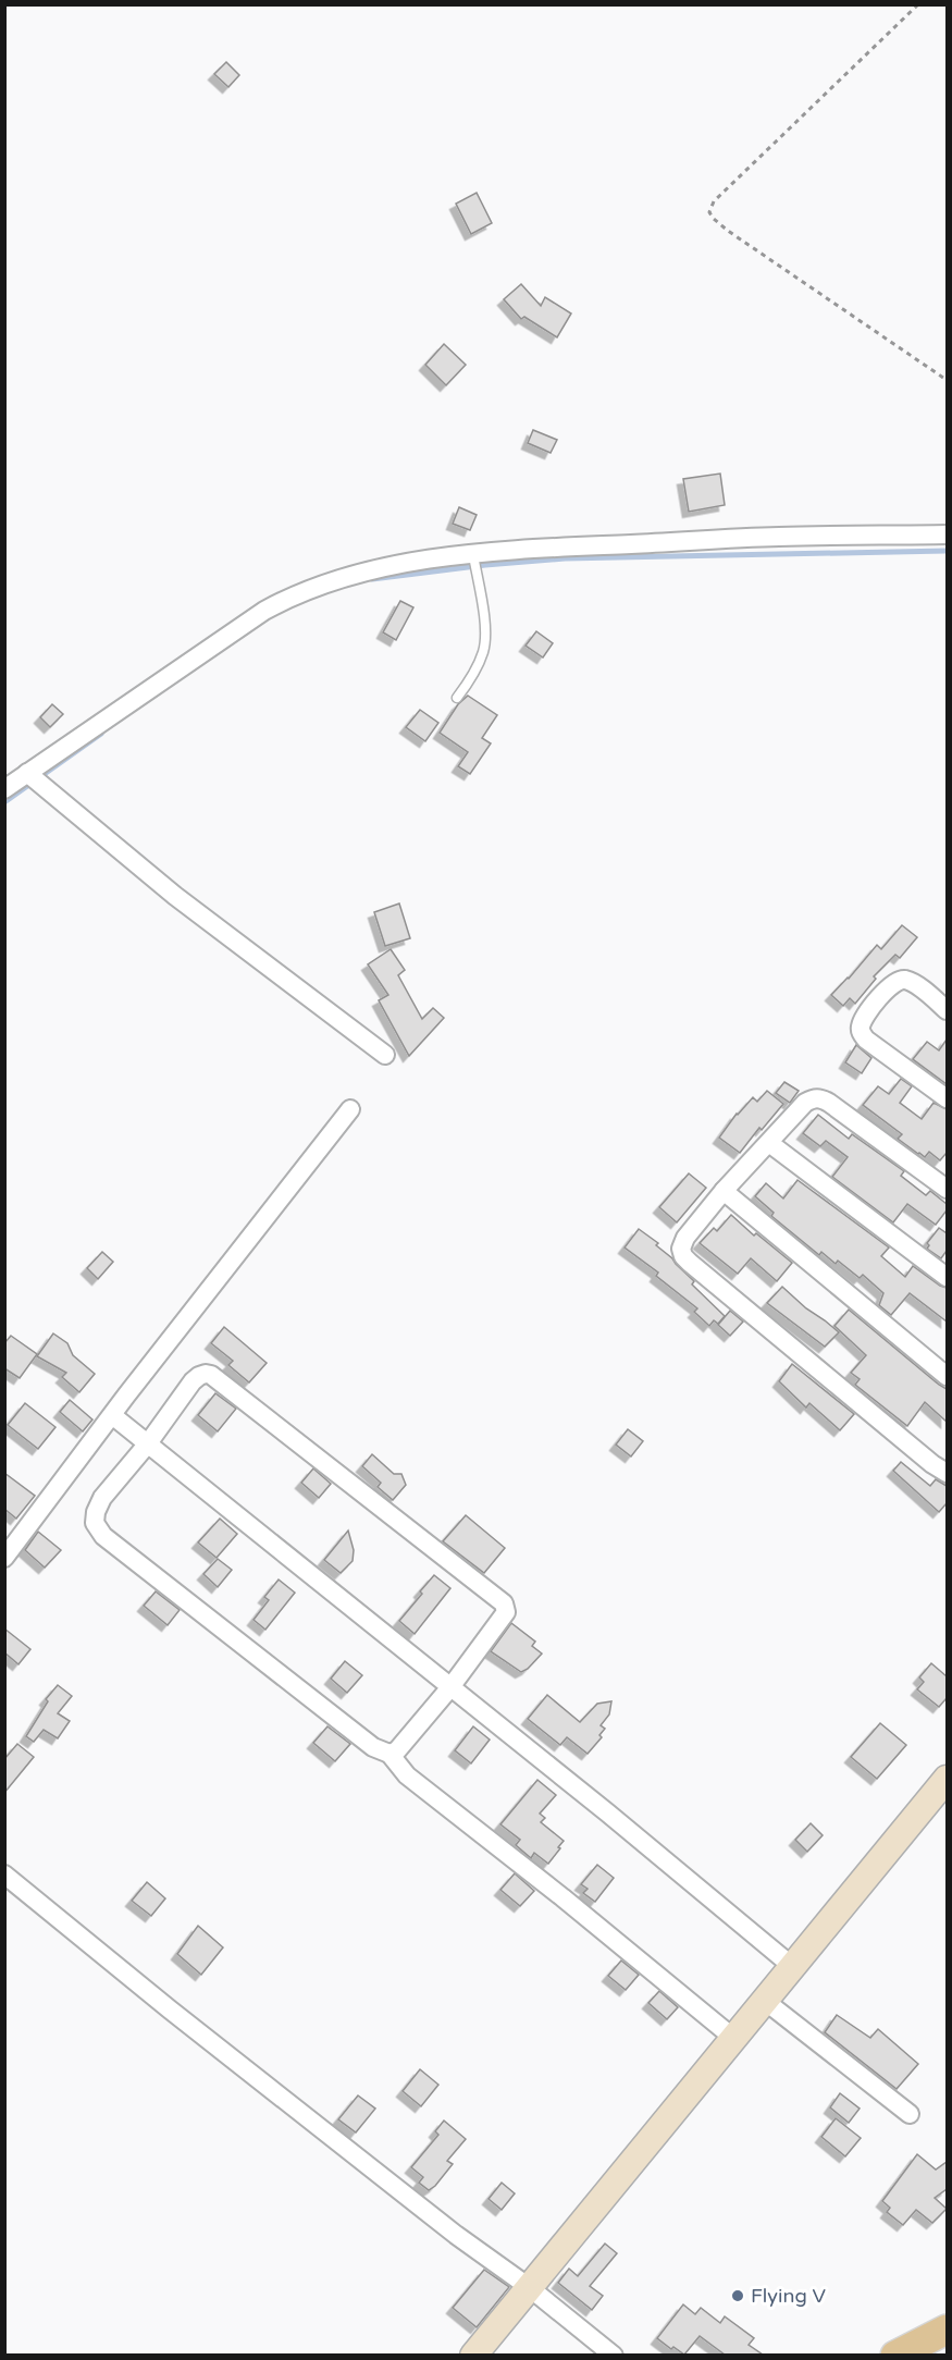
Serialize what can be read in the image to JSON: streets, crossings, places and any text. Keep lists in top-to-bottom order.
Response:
{
  "places": ["Flying V"]
}
